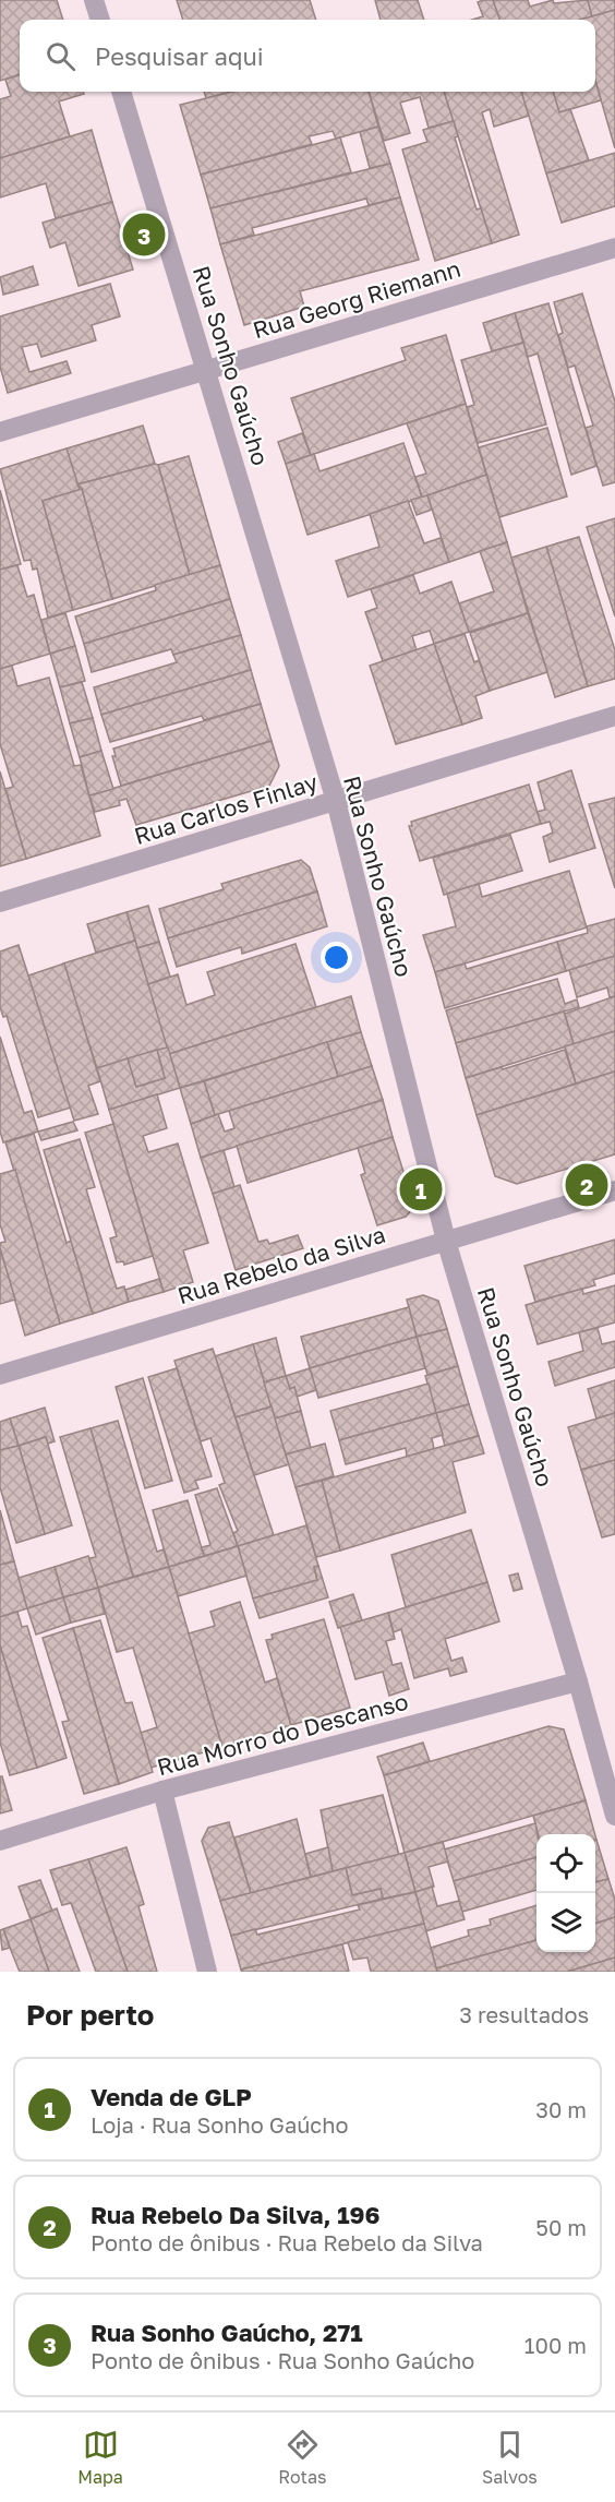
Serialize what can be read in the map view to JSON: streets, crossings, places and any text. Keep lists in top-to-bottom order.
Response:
{
  "streets": {
    "street": [
      "Rua Georg Riemann",
      "Rua Sonho Gaúcho",
      "Rua Carlos Finlay",
      "Rua Rebelo da Silva",
      "Rua Morro do Descanso"
    ]
  },
  "crossings": [
    ["Rua Georg Riemann", "Rua Sonho Gaúcho"],
    ["Rua Sonho Gaúcho", "Rua Carlos Finlay"],
    ["Rua Sonho Gaúcho", "Rua Rebelo da Silva"],
    ["Rua Sonho Gaúcho", "Rua Morro do Descanso"]
  ],
  "page": {
    "search": "Pesquisar aqui",
    "pins": ["3", "2", "1"],
    "heading": ["Por perto", "3 resultados"],
    "list": [
      {
        "mark": "1",
        "name": "Venda de GLP",
        "note": "Loja · Rua Sonho Gaúcho",
        "value": "30 m"
      },
      {
        "mark": "2",
        "name": "Rua Rebelo Da Silva, 196",
        "note": "Ponto de ônibus · Rua Rebelo da Silva",
        "value": "50 m"
      },
      {
        "mark": "3",
        "name": "Rua Sonho Gaúcho, 271",
        "note": "Ponto de ônibus · Rua Sonho Gaúcho",
        "value": "100 m"
      }
    ],
    "nav": ["Mapa", "Rotas", "Salvos"]
  }
}
